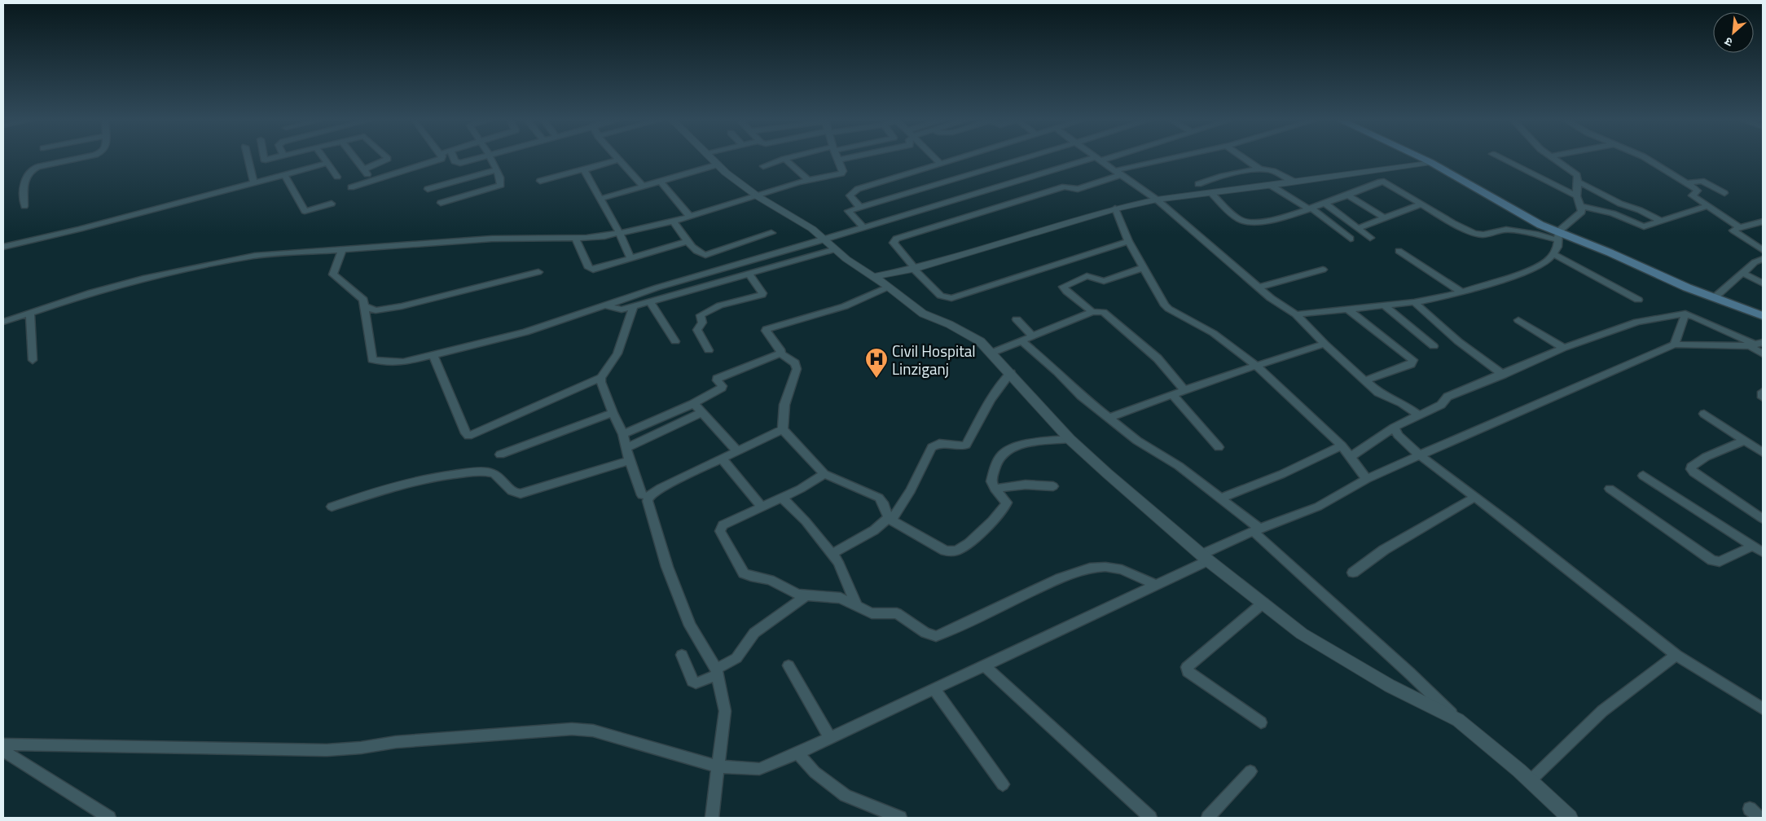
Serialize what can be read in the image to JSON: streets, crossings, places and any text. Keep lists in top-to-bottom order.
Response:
{
  "places": {
    "hospital": ["Civil Hospital Linziganj"]
  },
  "north": "bottom left"
}
